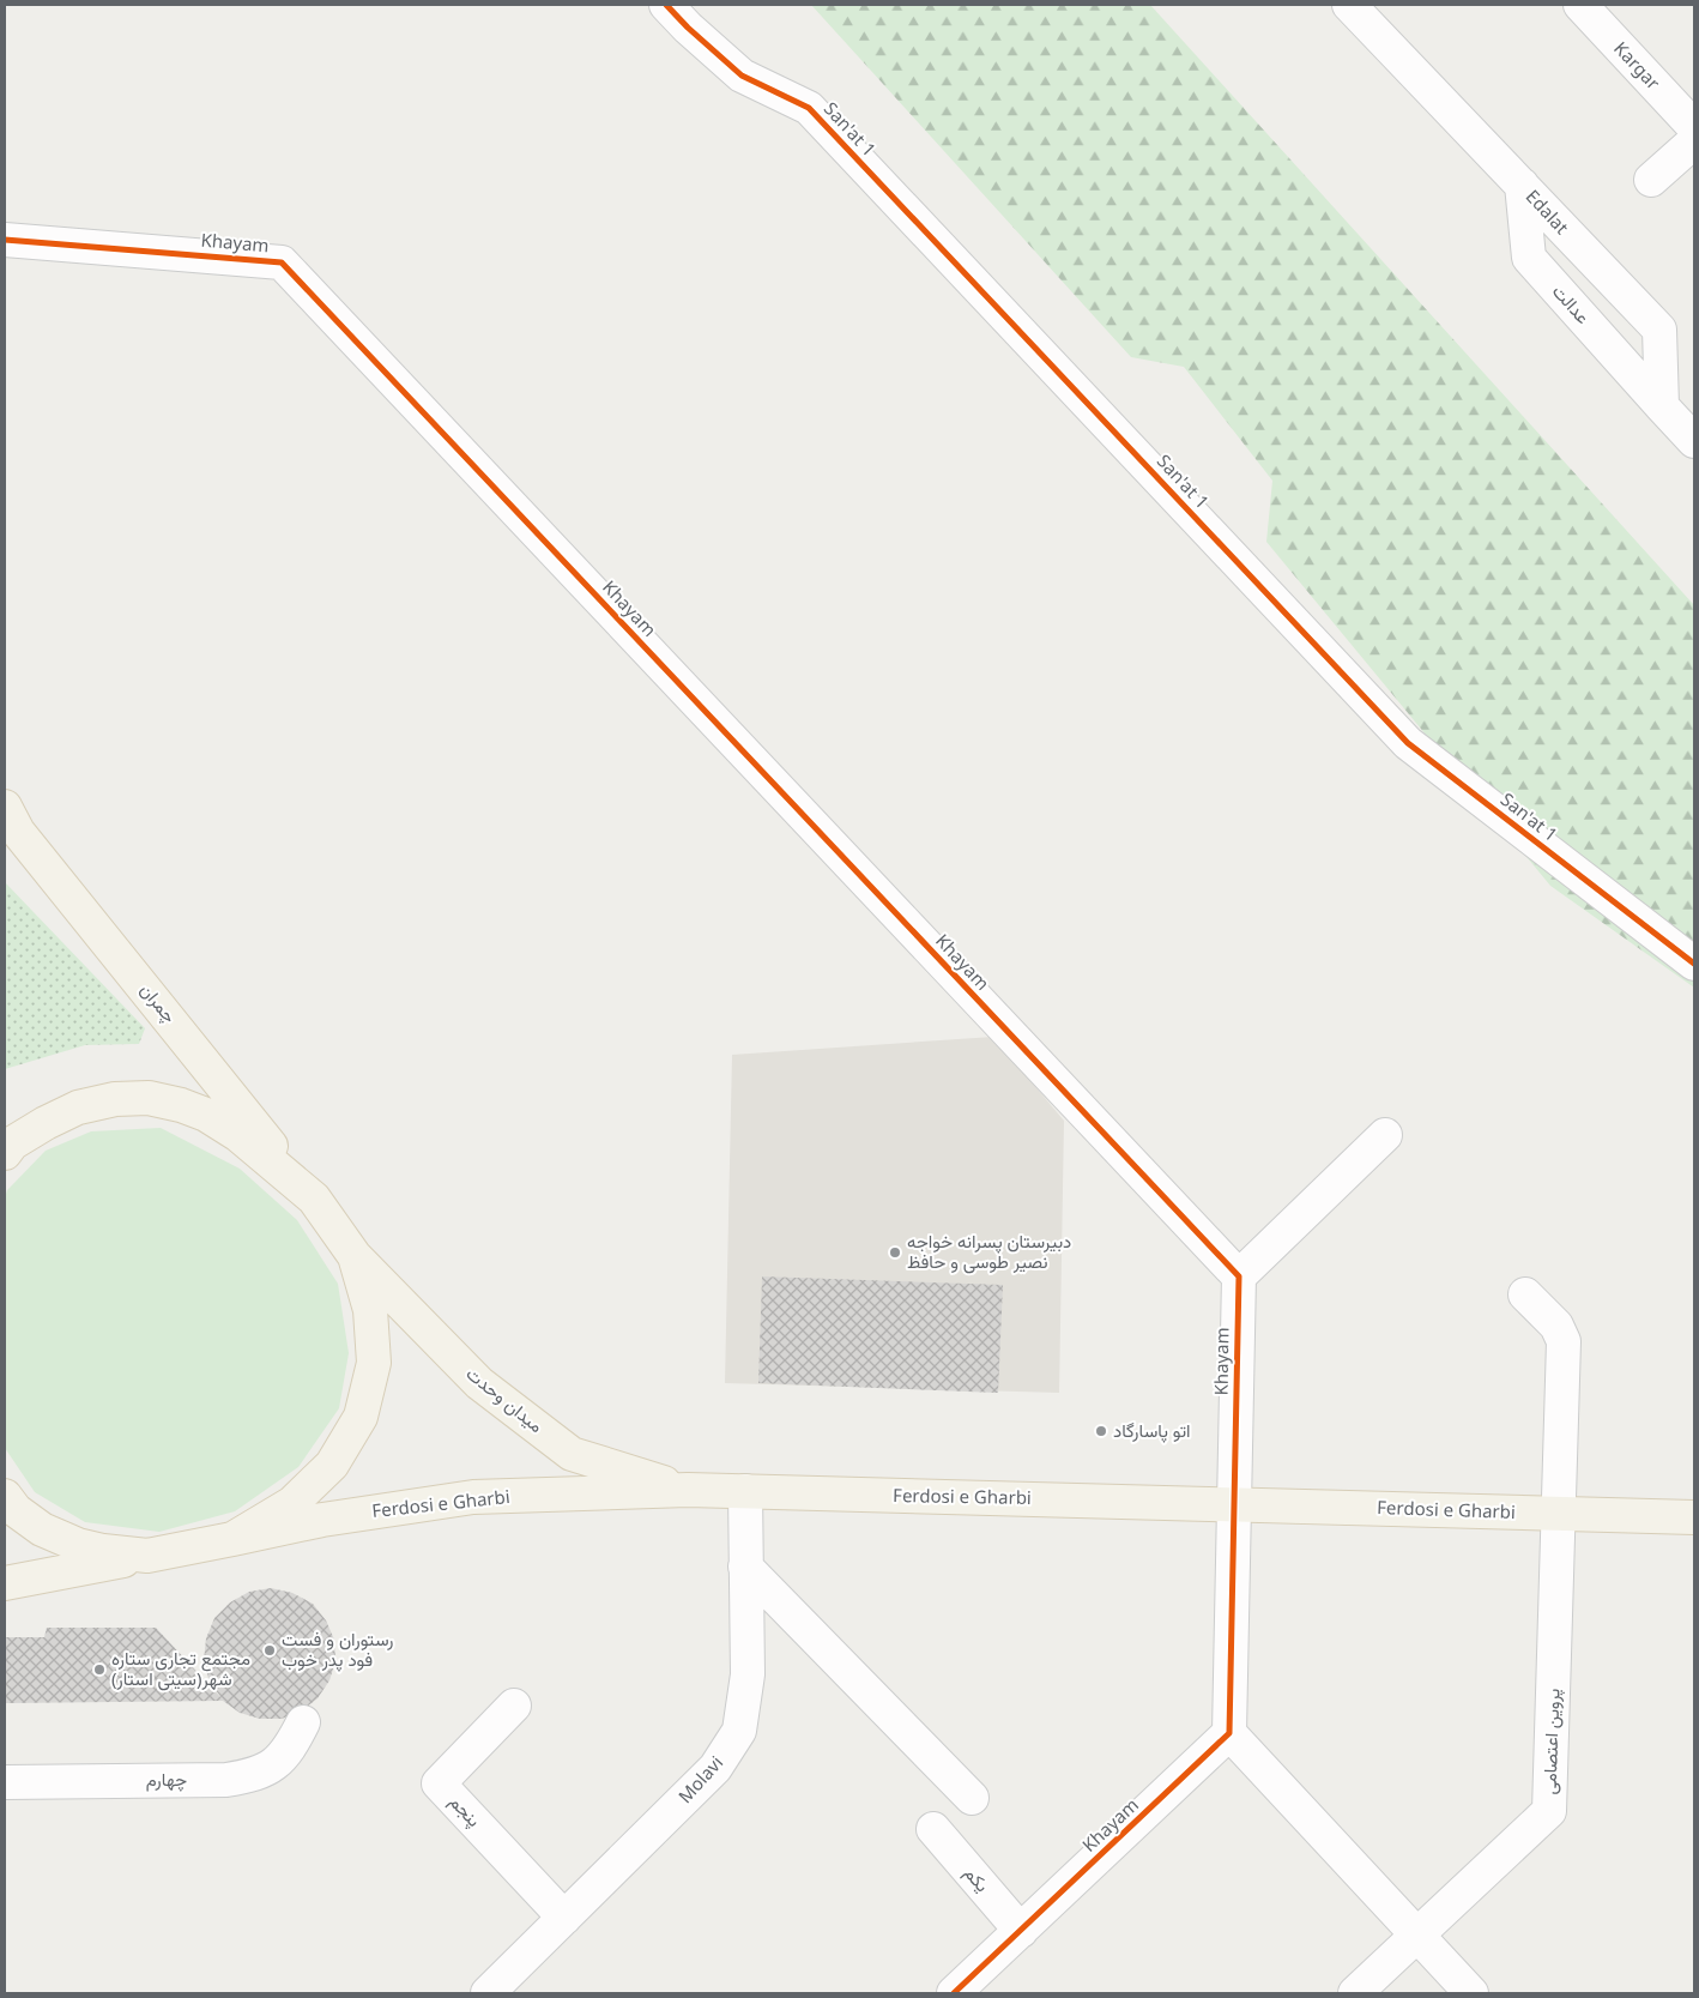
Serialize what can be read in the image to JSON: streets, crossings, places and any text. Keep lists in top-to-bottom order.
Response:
{
  "streets": {
    "main road": ["چمران", "میدان وحدت", "Ferdosi e Gharbi"],
    "street": [
      "Kargar",
      "San'at 1",
      "Edalat",
      "Khayam",
      "عدالت",
      "پروین اعتصامی",
      "چهارم",
      "Molavi",
      "پنجم",
      "یکم"
    ]
  },
  "crossings": [
    ["Edalat", "عدالت"],
    ["Khayam", "Ferdosi e Gharbi"],
    ["Khayam", "یکم"],
    ["میدان وحدت", "Ferdosi e Gharbi"],
    ["Ferdosi e Gharbi", "پروین اعتصامی"],
    ["Ferdosi e Gharbi", "Molavi"],
    ["Molavi", "پنجم"]
  ],
  "places": [
    "دبیرستان پسرانه خواجه نصیر طوسی و حافظ",
    "اتو پاسارگاد",
    "رستوران و فست فود پدر خوب",
    "مجتمع تجاری ستاره شهر(سیتی استار)"
  ]
}
